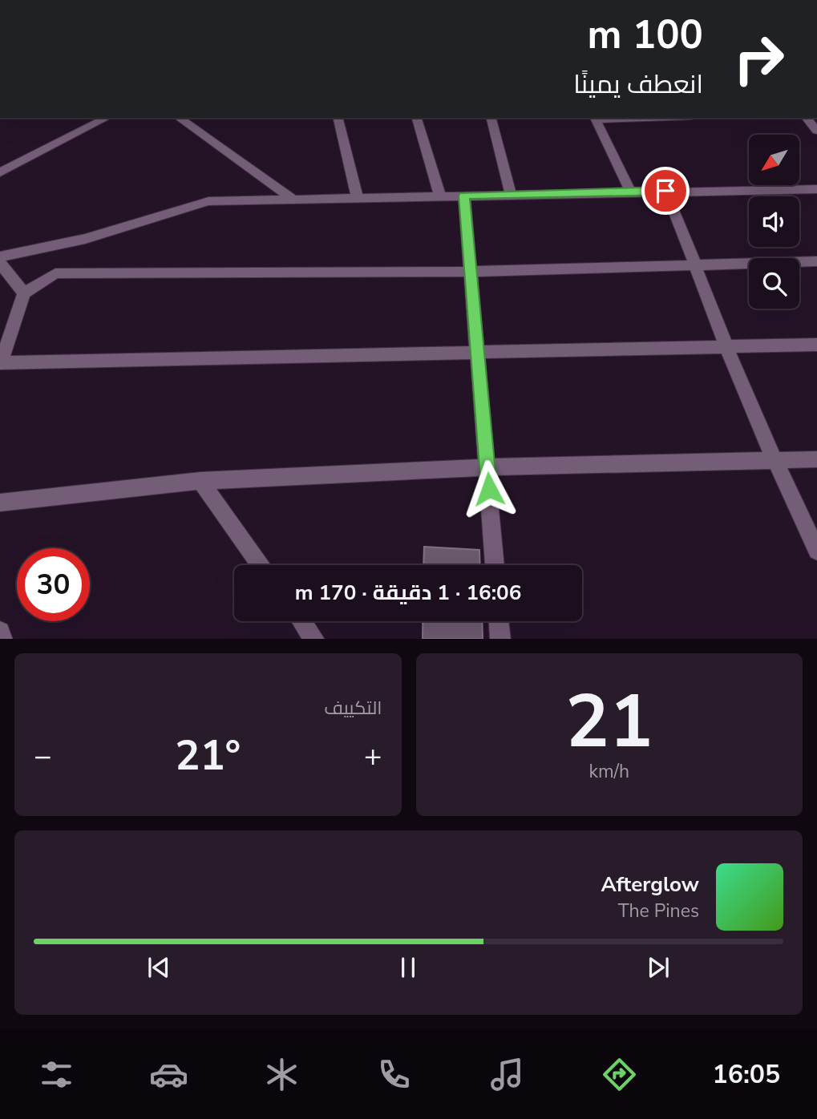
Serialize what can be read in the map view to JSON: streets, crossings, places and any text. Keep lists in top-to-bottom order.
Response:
{
  "north": "bottom left",
  "page": {
    "turn": ["100 m", "انعطف يمينًا"],
    "limit": "30",
    "trip": "16:06 · 1 دقيقة · 170 m",
    "tile": [
      ["21", "km/h"],
      "التكييف"
    ],
    "heat": ["−", "21°", "+"],
    "song": ["Afterglow", "The Pines"],
    "tabs": "16:05"
  }
}
